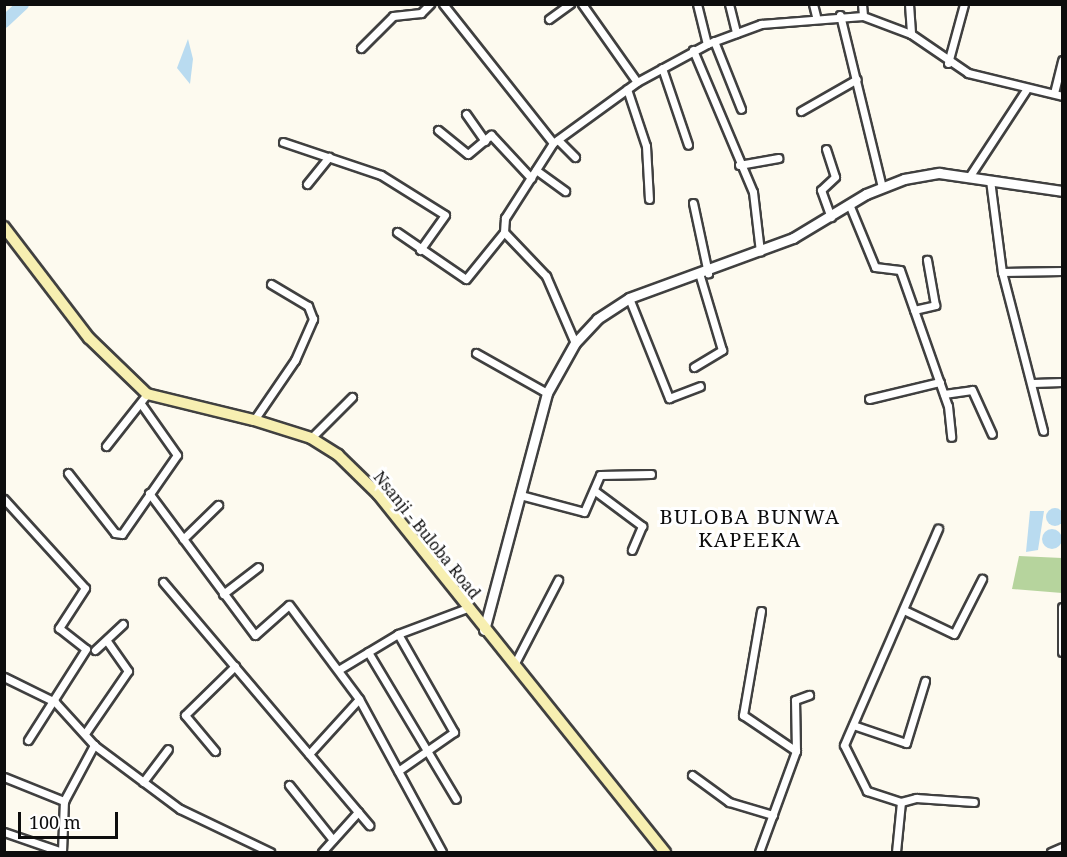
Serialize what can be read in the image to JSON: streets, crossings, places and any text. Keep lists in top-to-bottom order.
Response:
{
  "streets": {
    "main road": ["Nsanji - Buloba Road"]
  },
  "districts": ["BULOBA BUNWA KAPEEKA"],
  "scale_bar": "100 m"
}
